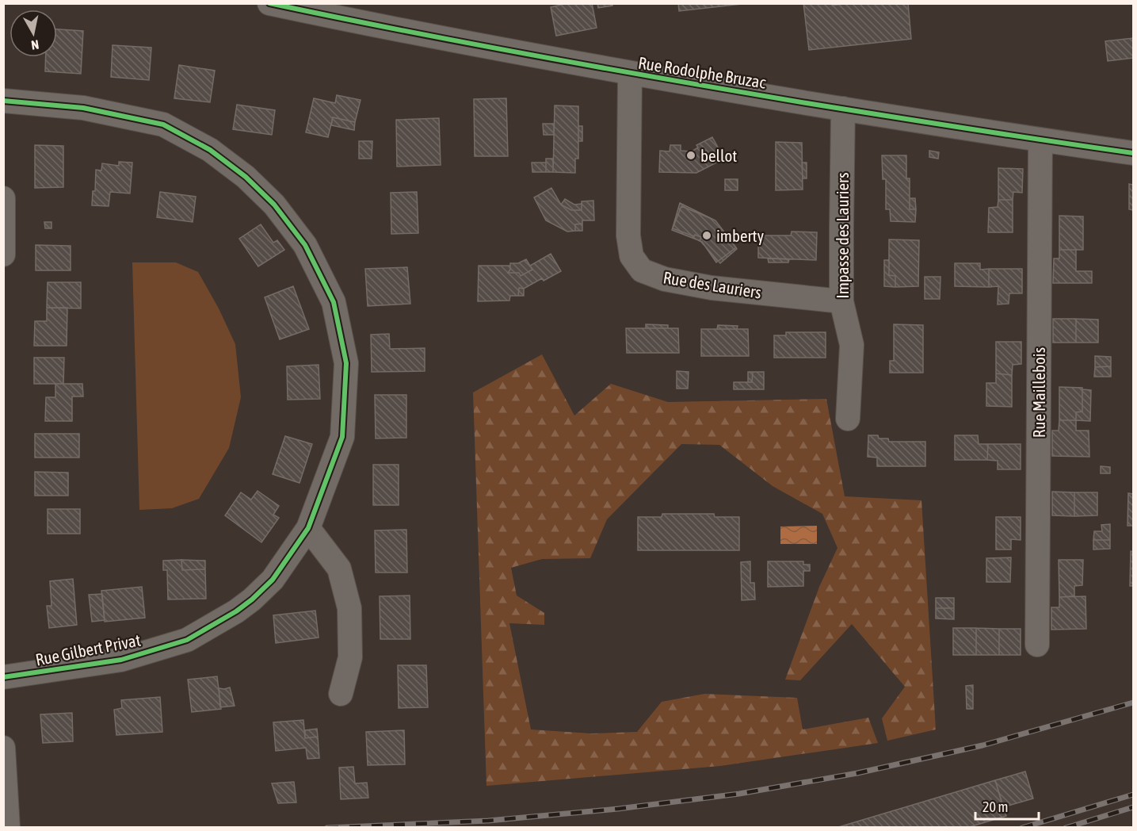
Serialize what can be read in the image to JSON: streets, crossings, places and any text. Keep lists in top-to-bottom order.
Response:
{
  "streets": {
    "street": [
      "Rue Rodolphe Bruzac",
      "Impasse des Lauriers",
      "Rue des Lauriers",
      "Rue Maillebois",
      "Rue Gilbert Privat"
    ]
  },
  "crossings": [
    ["Rue Rodolphe Bruzac", "Impasse des Lauriers"],
    ["Rue Rodolphe Bruzac", "Rue des Lauriers"],
    ["Rue Rodolphe Bruzac", "Rue Maillebois"],
    ["Impasse des Lauriers", "Rue des Lauriers"]
  ],
  "places": ["bellot", "imberty"],
  "scale_bar": "20 m",
  "north": "bottom"
}
